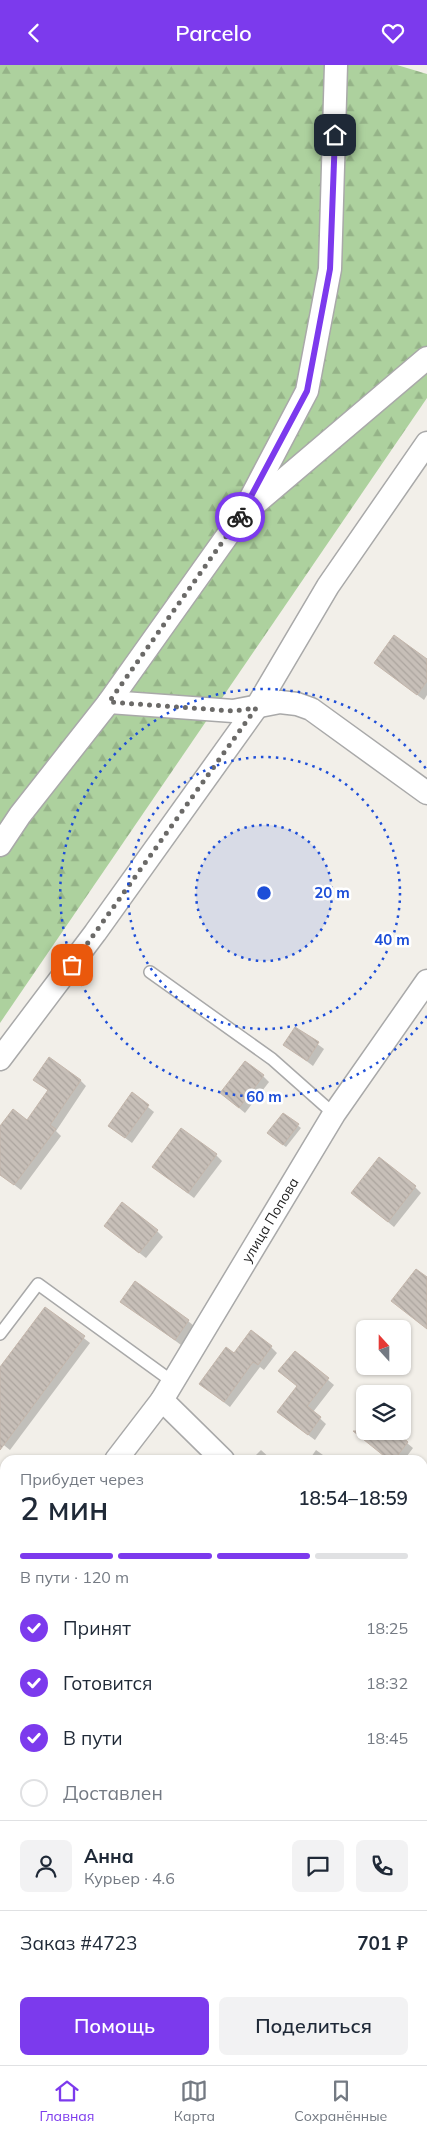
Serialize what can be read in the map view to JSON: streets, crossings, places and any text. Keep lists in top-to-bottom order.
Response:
{
  "streets": {
    "street": ["улица Попова"]
  },
  "north": "top",
  "page": {
    "header": "Parcelo",
    "heading": ["2 мин", "Прибудет через", "18:54–18:59"],
    "panel": [
      "Анна",
      "Курьер · 4.6",
      "Заказ #4723",
      "701 ₽"
    ],
    "bar": "В пути · 120 m",
    "list": [
      ["Принят", "18:25"],
      ["Готовится", "18:32"],
      ["В пути", "18:45"],
      "Доставлен"
    ],
    "buttons": ["Помощь", "Поделиться"],
    "tabs": ["Главная", "Карта", "Сохранённые"]
  },
  "rings": ["20 m", "40 m", "60 m"]
}
